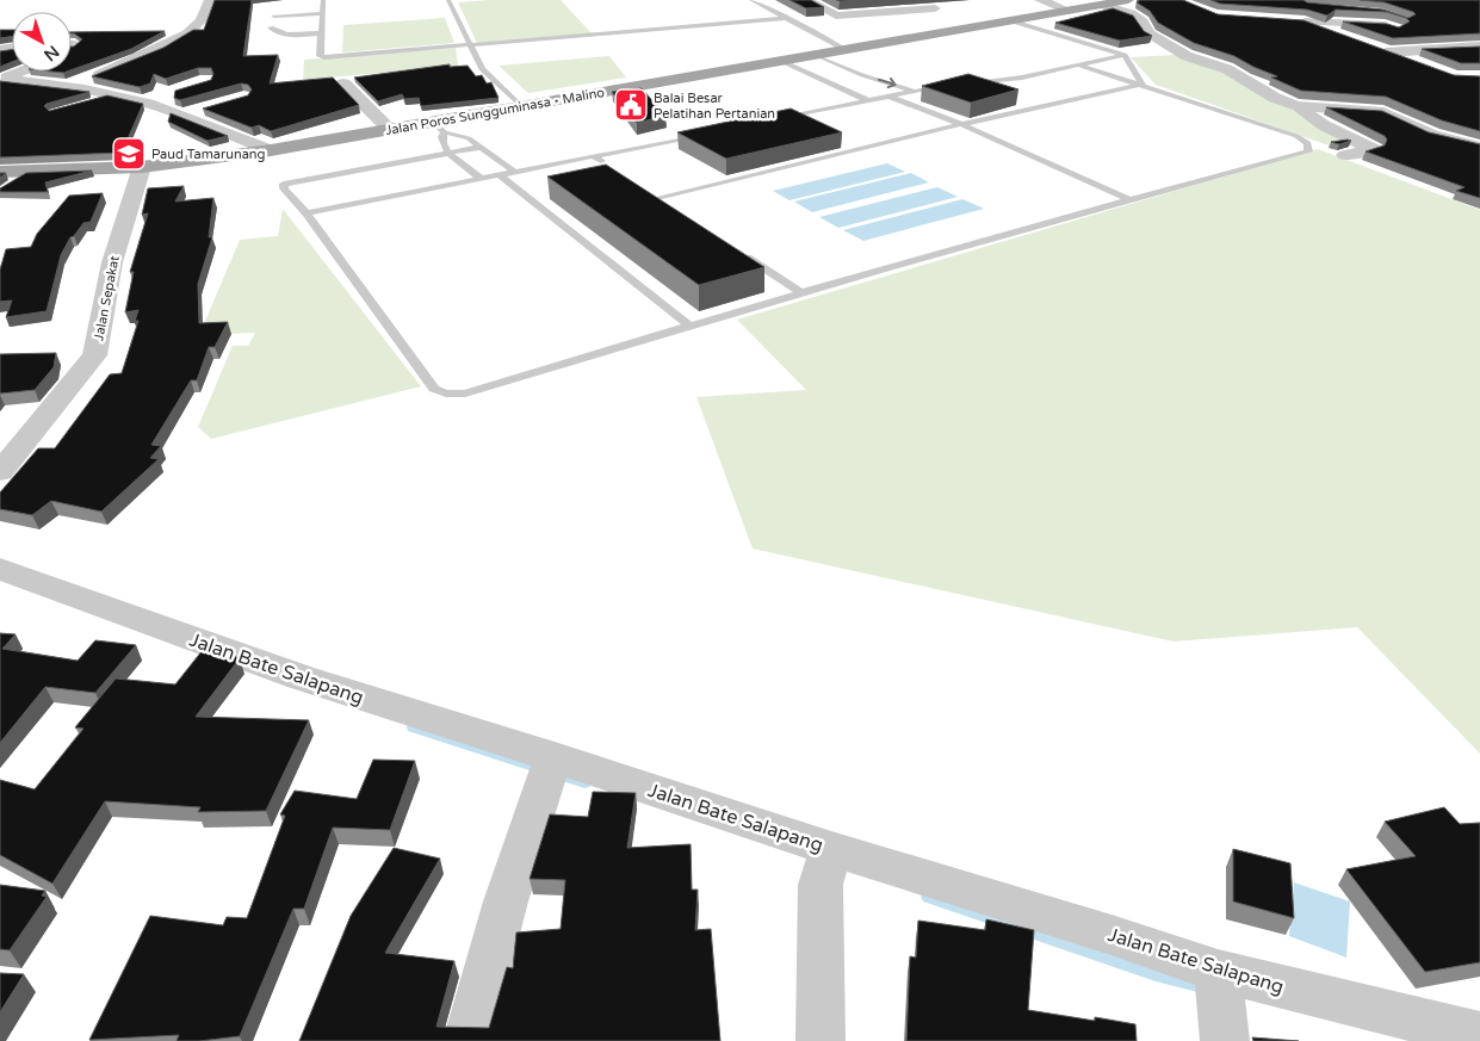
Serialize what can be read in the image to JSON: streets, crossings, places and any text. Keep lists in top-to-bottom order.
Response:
{
  "streets": {
    "main road": ["Jalan Poros Sungguminasa - Malino"],
    "street": ["Jalan Sepakat", "Jalan Bate Salapang"]
  },
  "crossings": [
    ["Jalan Poros Sungguminasa - Malino", "Jalan Sepakat"]
  ],
  "places": {
    "public building": ["Balai Besar Pelatihan Pertanian"],
    "school or university": ["Paud Tamarunang"]
  },
  "north": "bottom right"
}
